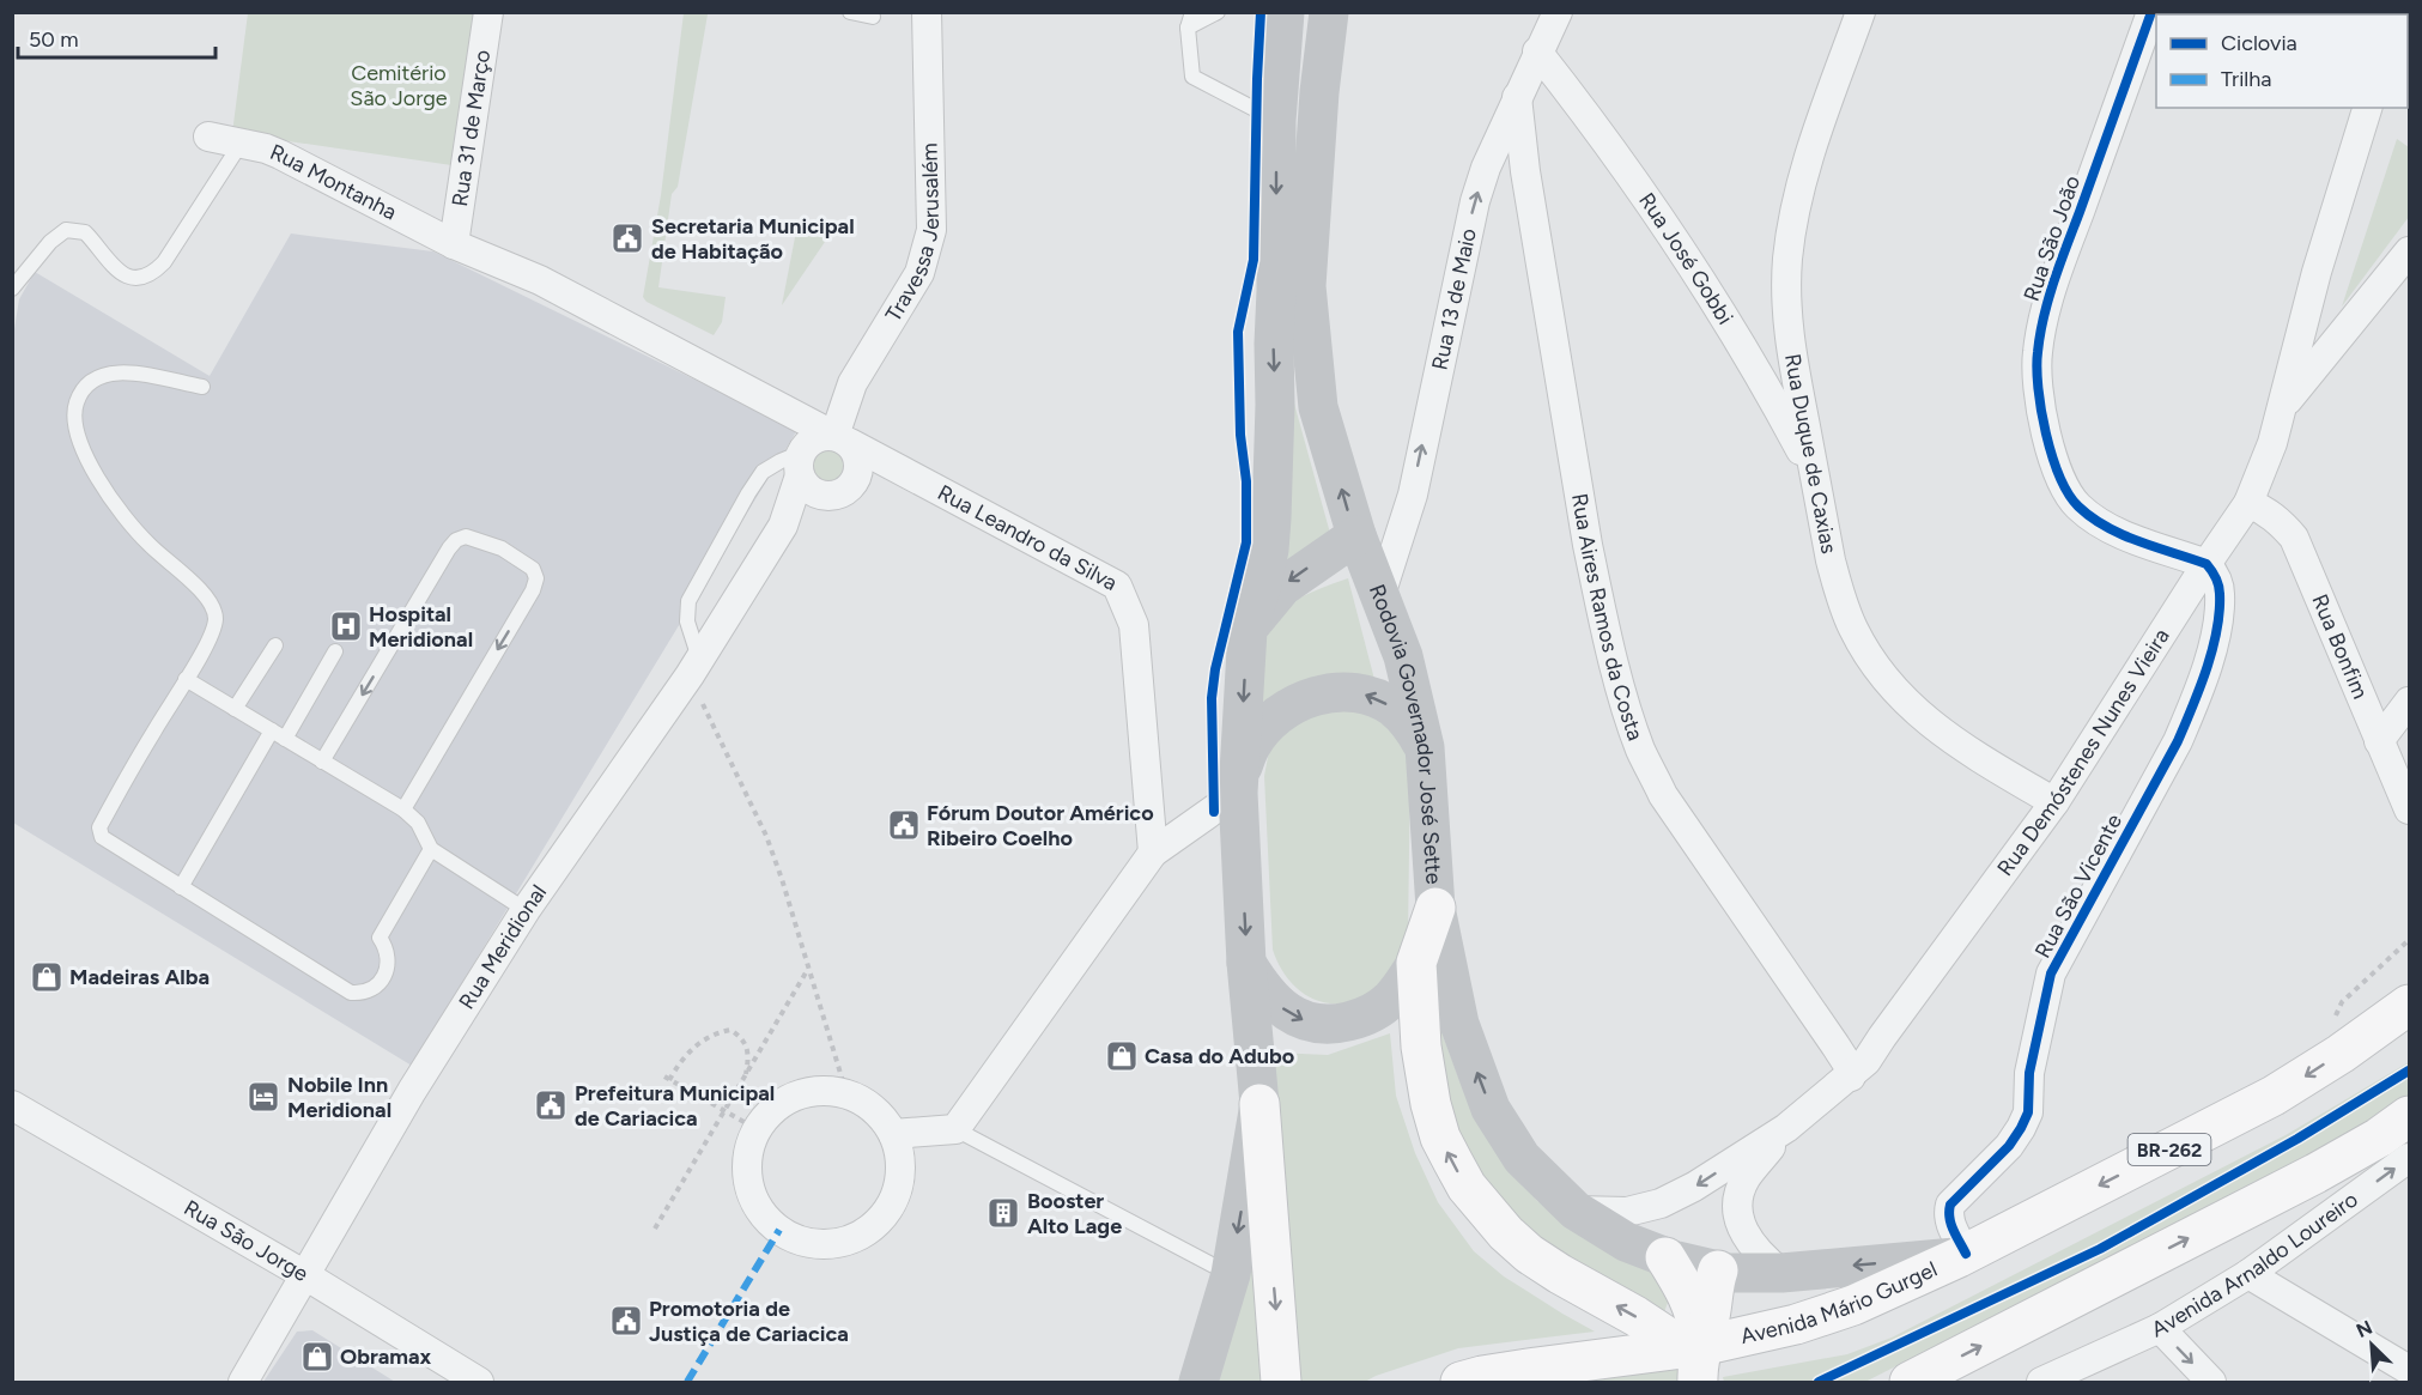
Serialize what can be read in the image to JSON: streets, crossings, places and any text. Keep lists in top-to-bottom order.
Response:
{
  "streets": {
    "main road": ["Rodovia Governador José Sette", "BR-262", "Avenida Mário Gurgel"],
    "street": [
      "Rua 31 de Março",
      "Rua Montanha",
      "Travessa Jerusalém",
      "Rua São João",
      "Rua José Gobbi",
      "Rua 13 de Maio",
      "Rua Duque de Caxias",
      "Rua Leandro da Silva",
      "Rua Aires Ramos da Costa",
      "Rua Bonfim",
      "Rua Demóstenes Nunes Vieira",
      "Rua São Vicente",
      "Rua Meridional",
      "Rua São Jorge",
      "Avenida Arnaldo Loureiro"
    ]
  },
  "crossings": [
    ["Rua 31 de Março", "Rua Montanha"],
    ["Rua 31 de Março", "Rua Leandro da Silva"],
    ["Rua Montanha", "Rua Leandro da Silva"],
    ["Travessa Jerusalém", "Rua Leandro da Silva"],
    ["Rua São João", "Rua Demóstenes Nunes Vieira"],
    ["Rua São João", "Rua São Vicente"],
    ["Rua José Gobbi", "Rua 13 de Maio"],
    ["Rua José Gobbi", "Rua Duque de Caxias"],
    ["Rua 13 de Maio", "Rua Aires Ramos da Costa"],
    ["Rua 13 de Maio", "Rodovia Governador José Sette"],
    ["Rua Duque de Caxias", "Rua Demóstenes Nunes Vieira"],
    ["Rua Aires Ramos da Costa", "Rua Demóstenes Nunes Vieira"],
    ["Rua Bonfim", "Rua Demóstenes Nunes Vieira"],
    ["Rodovia Governador José Sette", "Rua Demóstenes Nunes Vieira"],
    ["Rodovia Governador José Sette", "Rua São Vicente"],
    ["Rodovia Governador José Sette", "Avenida Mário Gurgel"],
    ["Rua Demóstenes Nunes Vieira", "Rua São Vicente"],
    ["Rua São Vicente", "Avenida Mário Gurgel"],
    ["Rua Meridional", "Rua São Jorge"]
  ],
  "one_way": ["Rua 13 de Maio"],
  "parks": ["Cemitério São Jorge"],
  "places": {
    "public building": [
      "Secretaria Municipal de Habitação",
      "Fórum Doutor Américo Ribeiro Coelho",
      "Prefeitura Municipal de Cariacica",
      "Promotoria de Justiça de Cariacica"
    ],
    "hospital": ["Hospital Meridional"],
    "shop": ["Madeiras Alba", "Casa do Adubo", "Obramax"],
    "hotel": ["Nobile Inn Meridional"],
    "building": ["Booster Alto Lage"]
  },
  "legend": ["Ciclovia", "Trilha"],
  "scale_bar": "50 m",
  "north": "top left"
}
